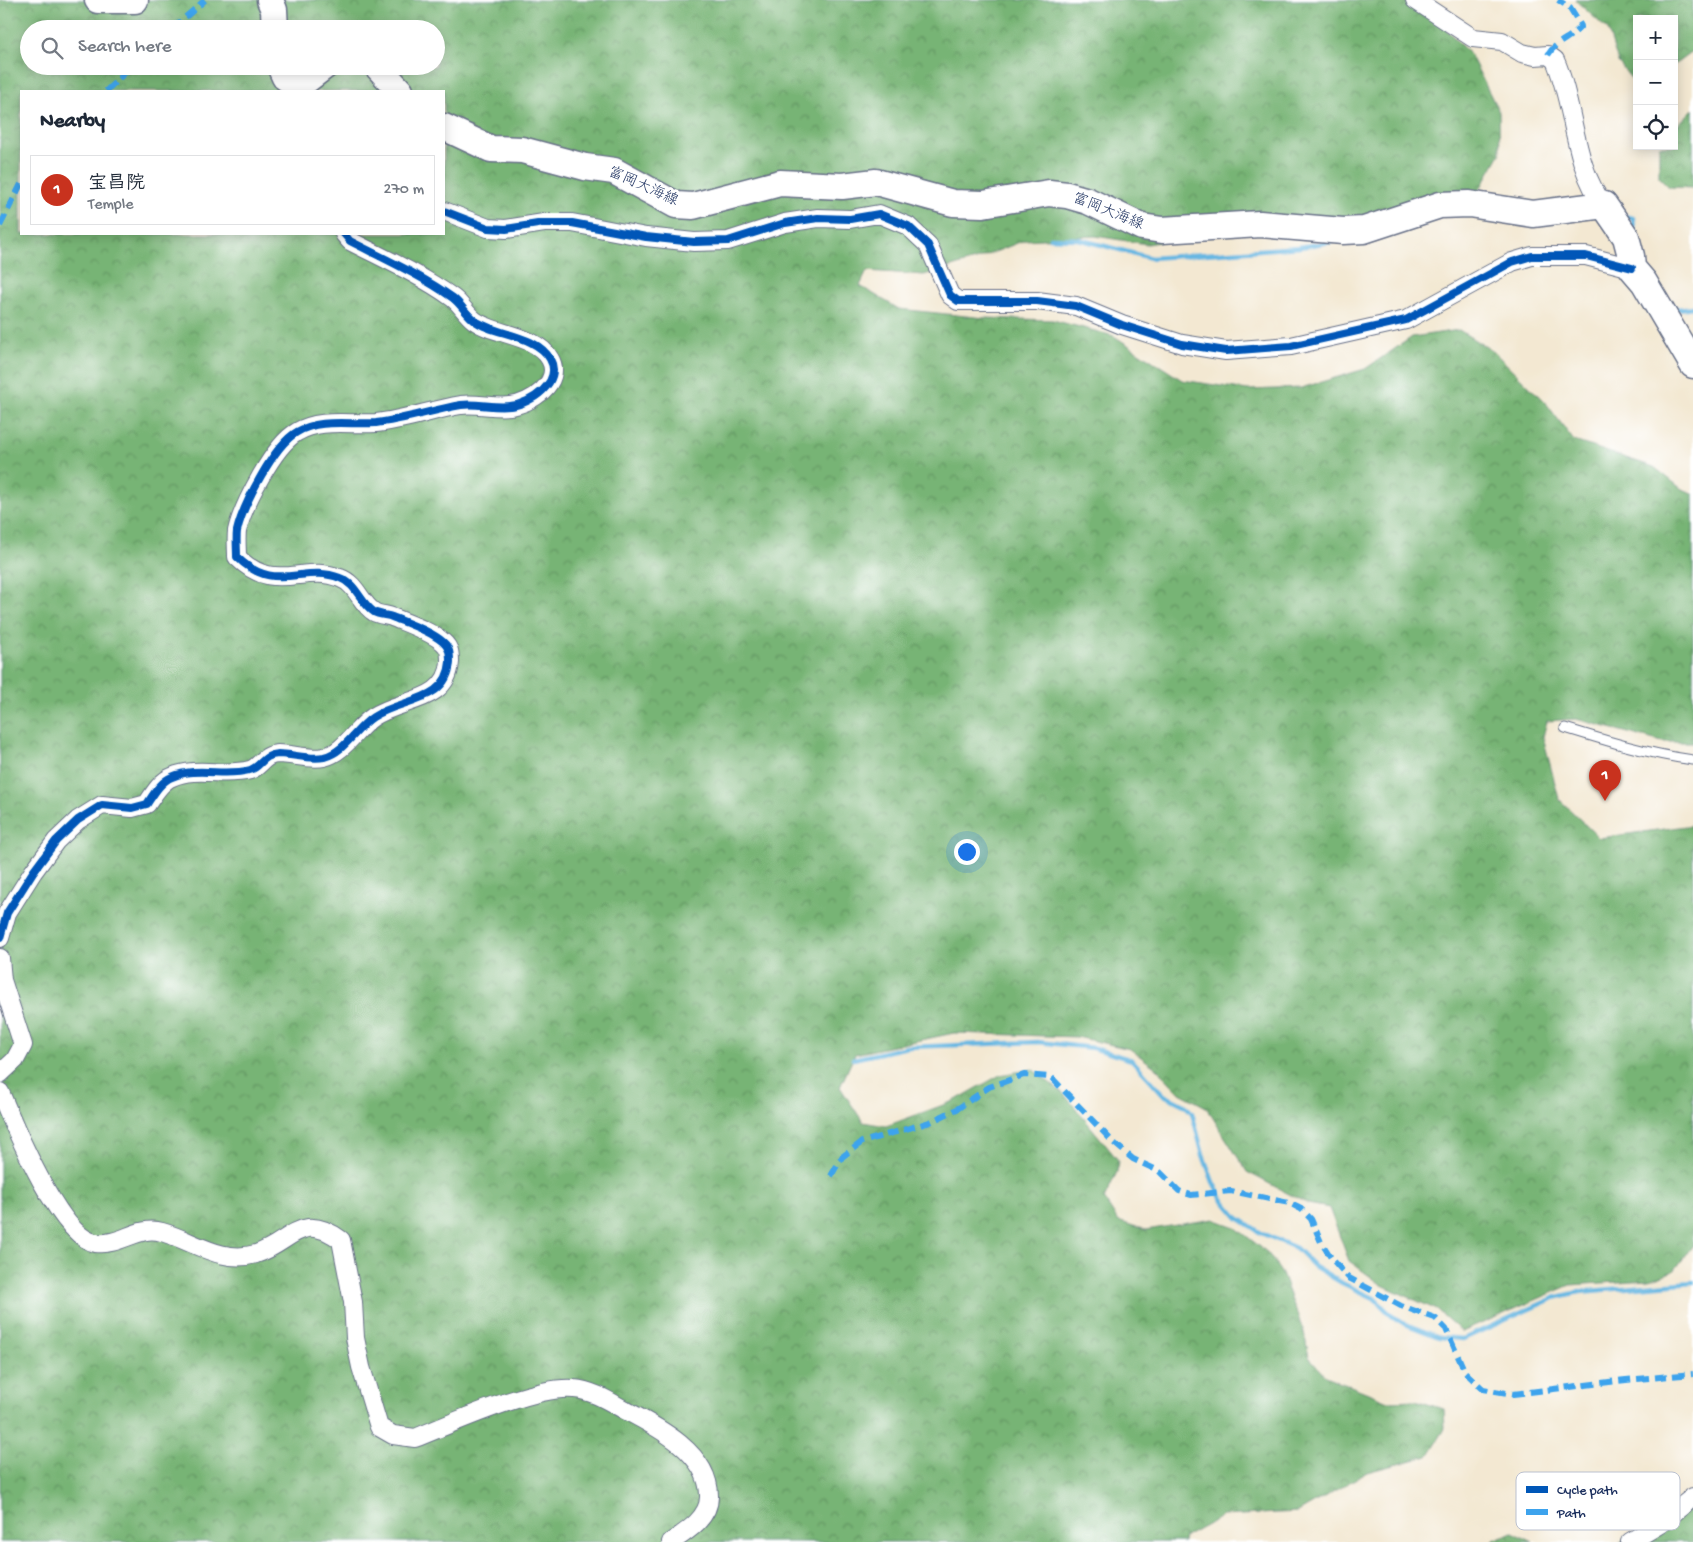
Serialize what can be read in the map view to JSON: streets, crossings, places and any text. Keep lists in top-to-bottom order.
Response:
{
  "streets": {
    "main road": ["富岡大海線"]
  },
  "legend": ["Cycle path", "Path"],
  "page": {
    "map_buttons": ["+", "−"],
    "search": "Search here",
    "heading": "Nearby",
    "list": [
      {
        "mark": "1",
        "name": "宝昌院",
        "note": "Temple",
        "value": "270 m"
      }
    ],
    "pins": "1"
  }
}
